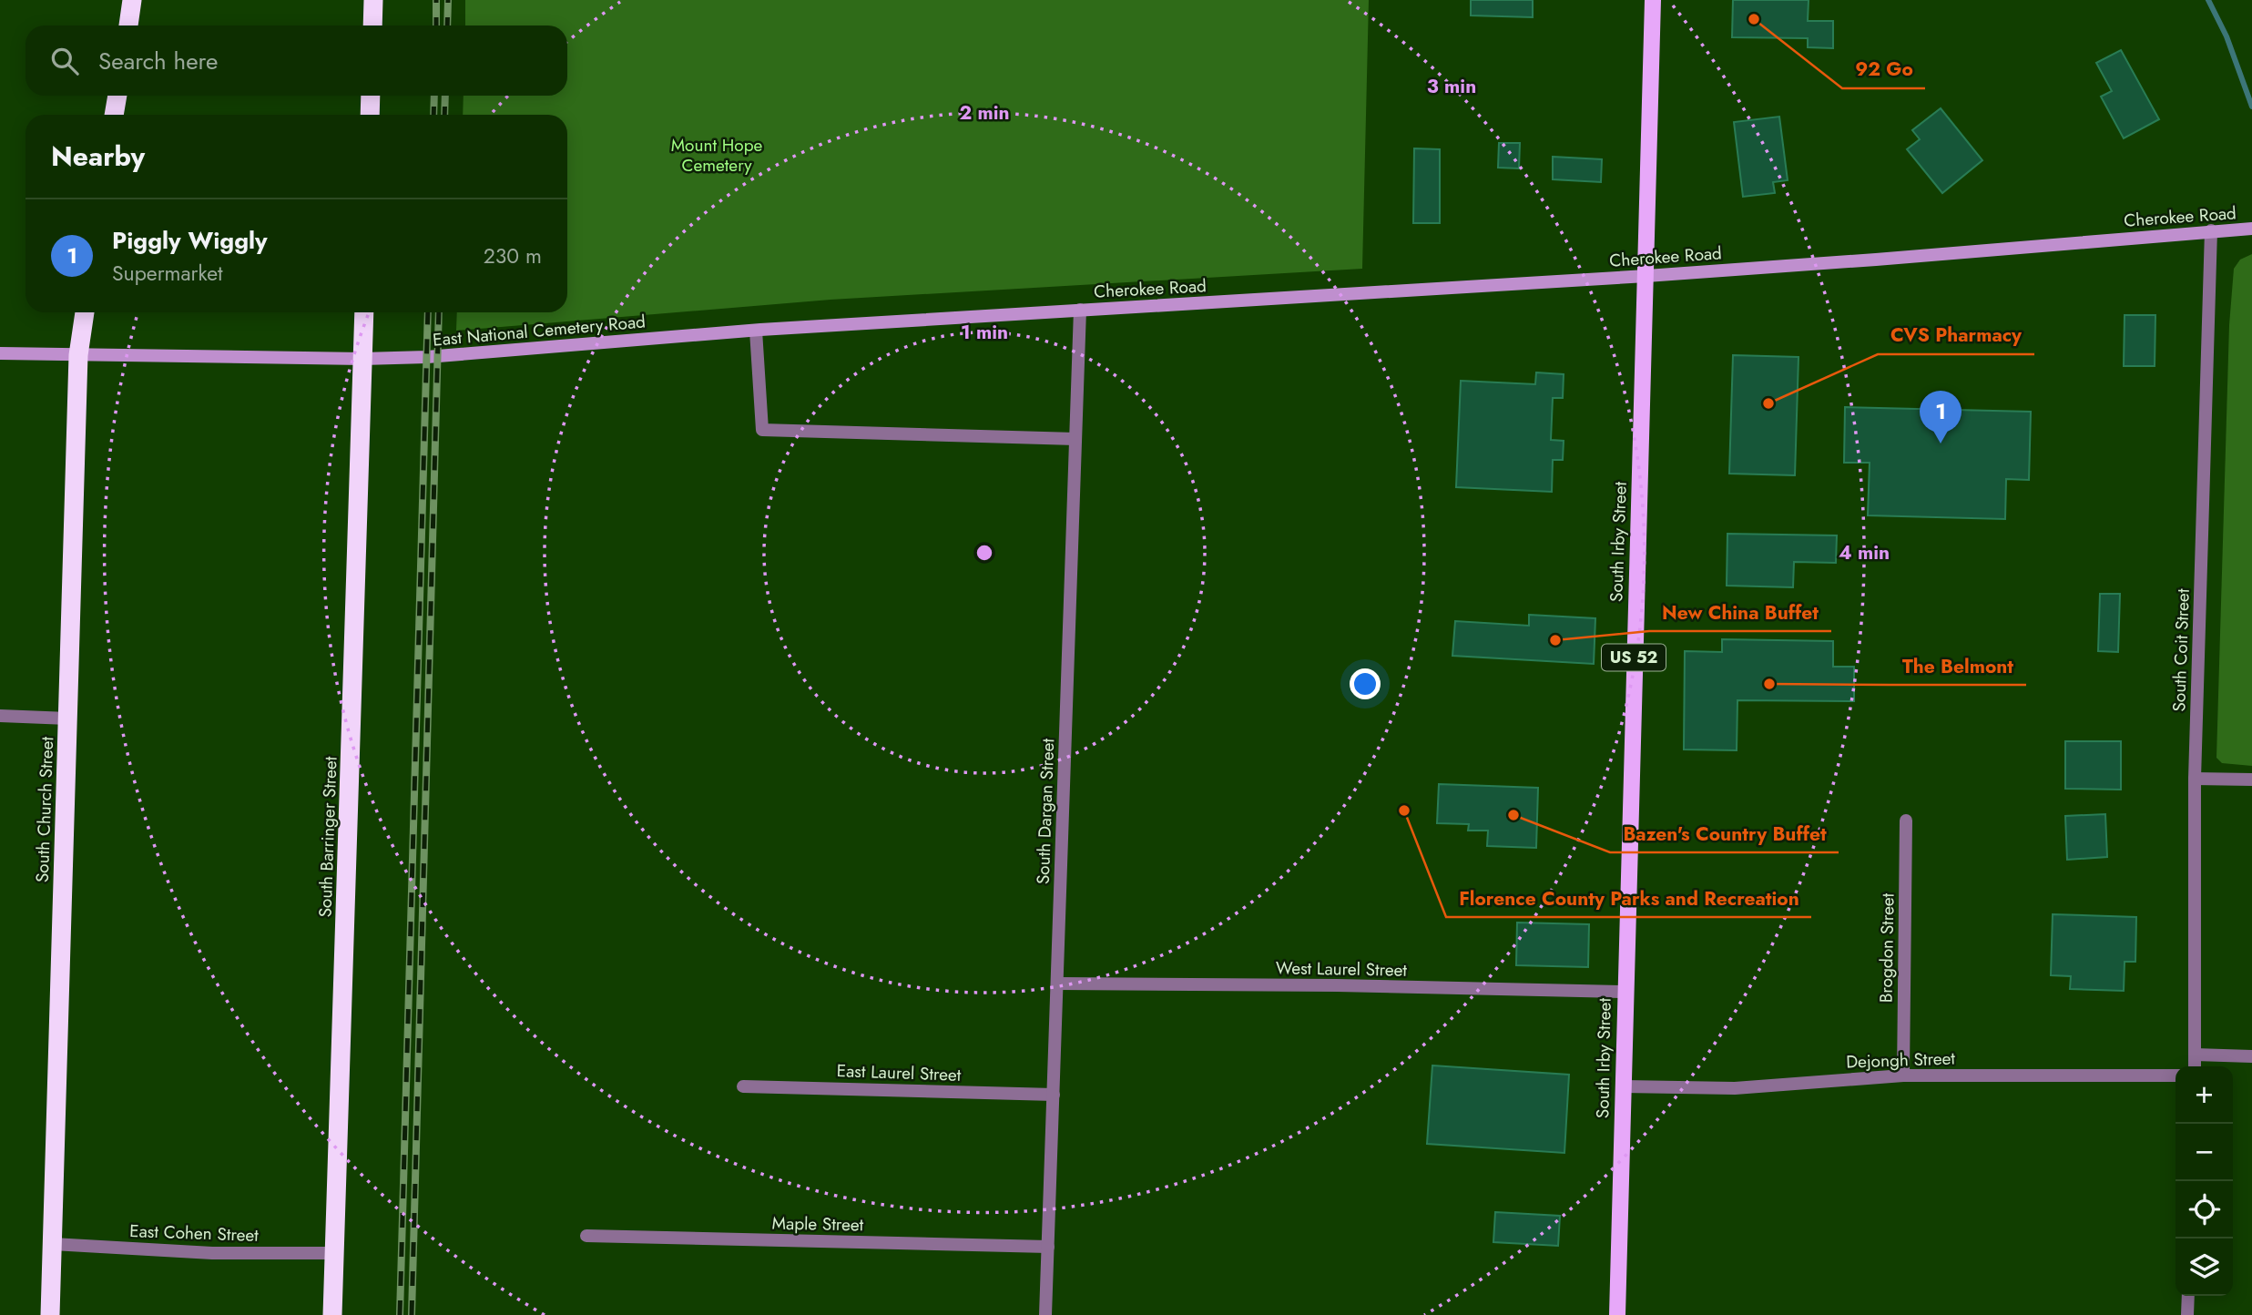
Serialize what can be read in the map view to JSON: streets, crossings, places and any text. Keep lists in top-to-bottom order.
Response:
{
  "streets": {
    "highway": ["South Church Street", "South Barringer Street"],
    "main road": ["South Irby Street", "US 52"],
    "street": [
      "Cherokee Road",
      "East National Cemetery Road",
      "South Coit Street",
      "South Dargan Street",
      "Brogdon Street",
      "West Laurel Street",
      "Dejongh Street",
      "East Laurel Street",
      "Maple Street",
      "East Cohen Street"
    ]
  },
  "crossings": [
    ["Cherokee Road", "East National Cemetery Road"],
    ["Cherokee Road", "South Irby Street"],
    ["Cherokee Road", "South Coit Street"],
    ["Cherokee Road", "South Dargan Street"],
    ["East National Cemetery Road", "South Church Street"],
    ["East National Cemetery Road", "South Dargan Street"],
    ["East National Cemetery Road", "South Barringer Street"],
    ["South Irby Street", "West Laurel Street"],
    ["South Irby Street", "Dejongh Street"],
    ["South Church Street", "East Cohen Street"],
    ["South Dargan Street", "West Laurel Street"],
    ["South Dargan Street", "East Laurel Street"],
    ["South Dargan Street", "Maple Street"],
    ["South Barringer Street", "East Cohen Street"],
    ["Brogdon Street", "Dejongh Street"]
  ],
  "parks": ["Mount Hope Cemetery"],
  "places": [
    "92 Go",
    "CVS Pharmacy",
    "New China Buffet",
    "The Belmont",
    "Florence County Parks and Recreation",
    "Bazen's Country Buffet"
  ],
  "page": {
    "search": "Search here",
    "heading": "Nearby",
    "list": [
      {
        "mark": "1",
        "name": "Piggly Wiggly",
        "note": "Supermarket",
        "value": "230 m"
      }
    ],
    "pins": "1",
    "map_buttons": ["+", "−"]
  },
  "rings": [
    "3 min",
    "2 min",
    "1 min",
    "4 min"
  ]
}
